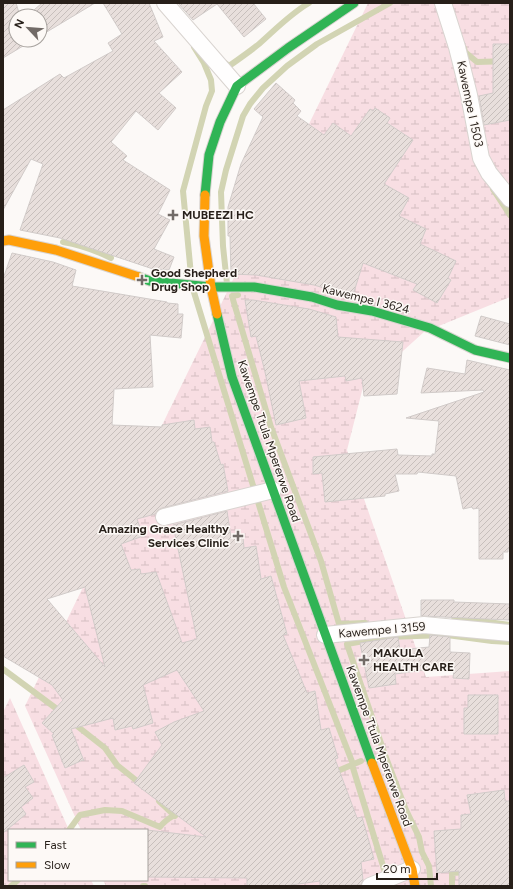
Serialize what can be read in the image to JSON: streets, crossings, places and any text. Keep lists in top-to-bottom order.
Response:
{
  "streets": {
    "street": [
      "Kawempe I 1503",
      "Kawempe I 3624",
      "Kawempe Ttula Mpererwe Road",
      "Kawempe I 3159"
    ]
  },
  "crossings": [
    ["Kawempe I 3624", "Kawempe Ttula Mpererwe Road"],
    ["Kawempe Ttula Mpererwe Road", "Kawempe I 3159"]
  ],
  "places": {
    "health": [
      "MUBEEZI HC",
      "Good Shepherd Drug Shop",
      "Amazing Grace Healthy Services Clinic",
      "MAKULA HEALTH CARE"
    ]
  },
  "legend": ["Fast", "Slow"],
  "scale_bar": "20 m",
  "north": "top left"
}
